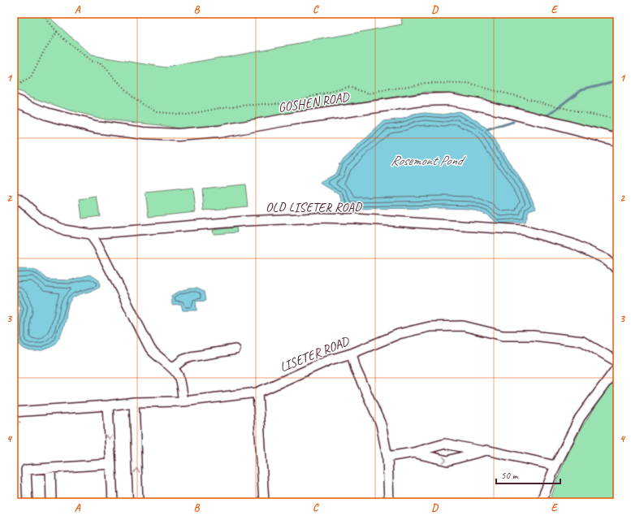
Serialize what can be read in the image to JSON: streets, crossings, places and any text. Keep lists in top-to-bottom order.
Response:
{
  "streets": {
    "main road": ["GOSHEN ROAD"],
    "street": ["OLD LISETER ROAD", "LISETER ROAD"]
  },
  "water": ["Rosemont Pond"],
  "scale_bar": "50 m",
  "grid": {
    "columns": [
      "A",
      "B",
      "C",
      "D",
      "E"
    ],
    "rows": [
      "1",
      "2",
      "3",
      "4"
    ]
  }
}
